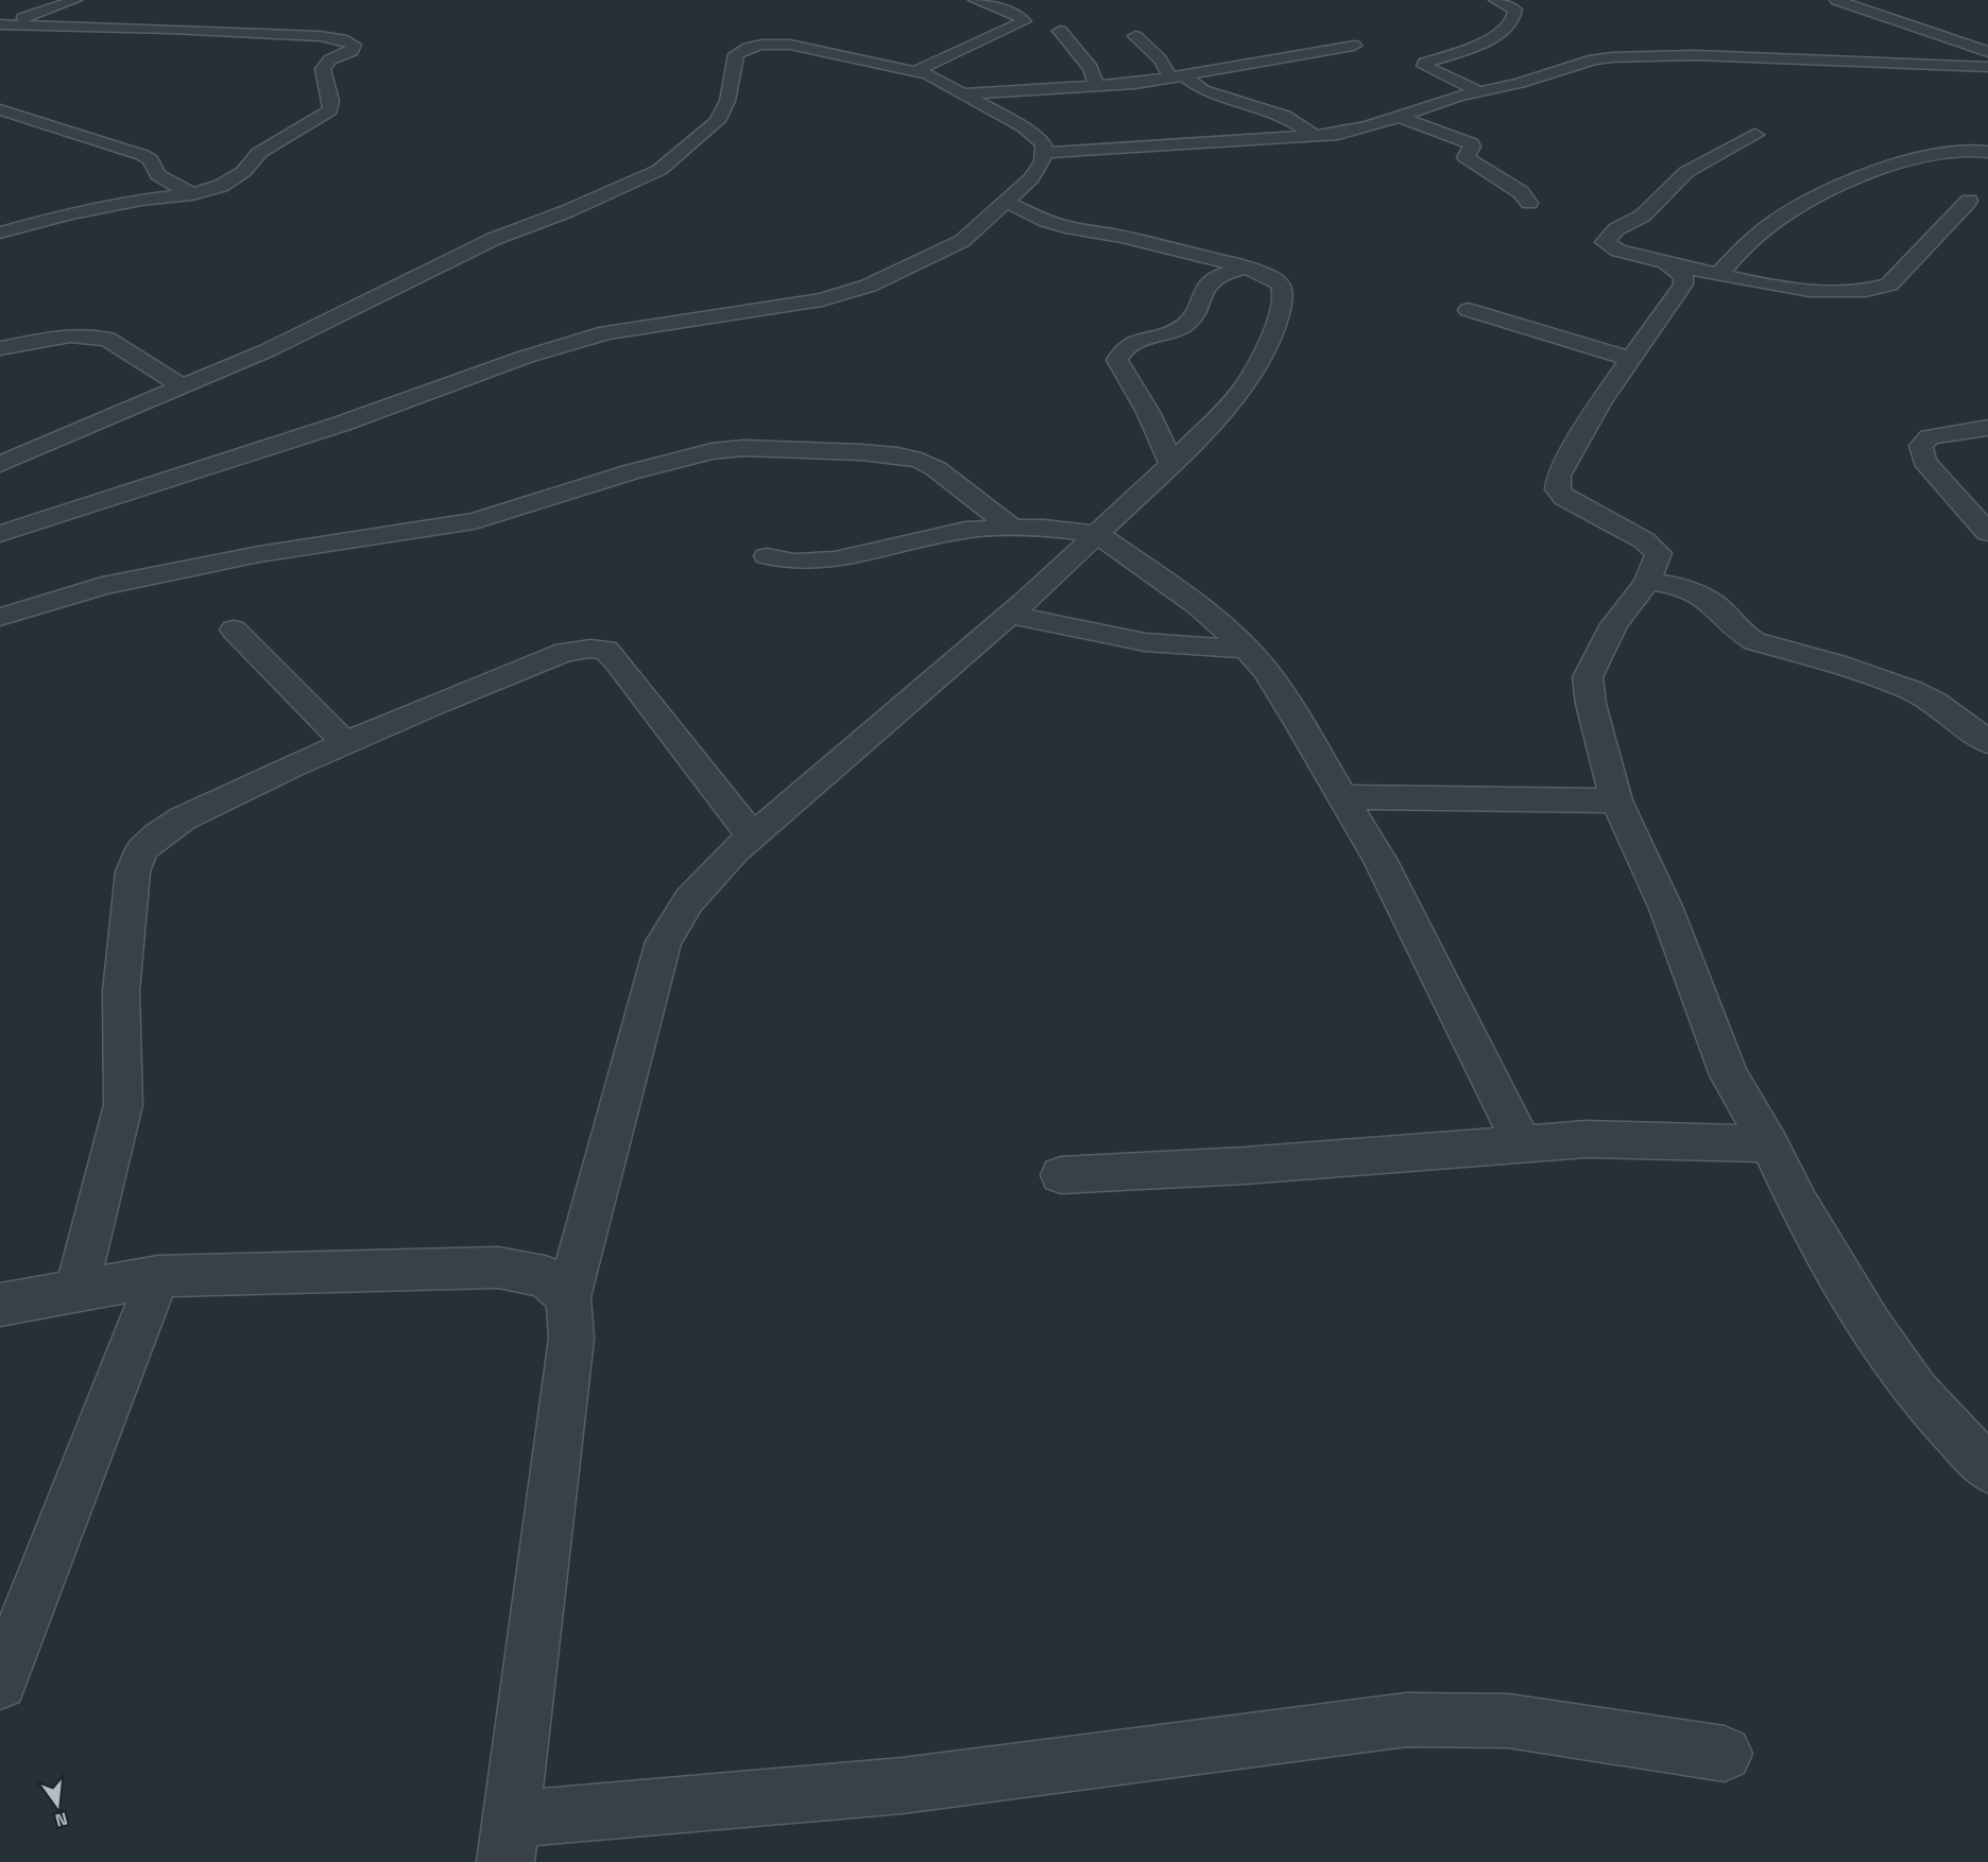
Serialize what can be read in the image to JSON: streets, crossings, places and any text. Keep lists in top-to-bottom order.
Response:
{
  "north": "bottom"
}
